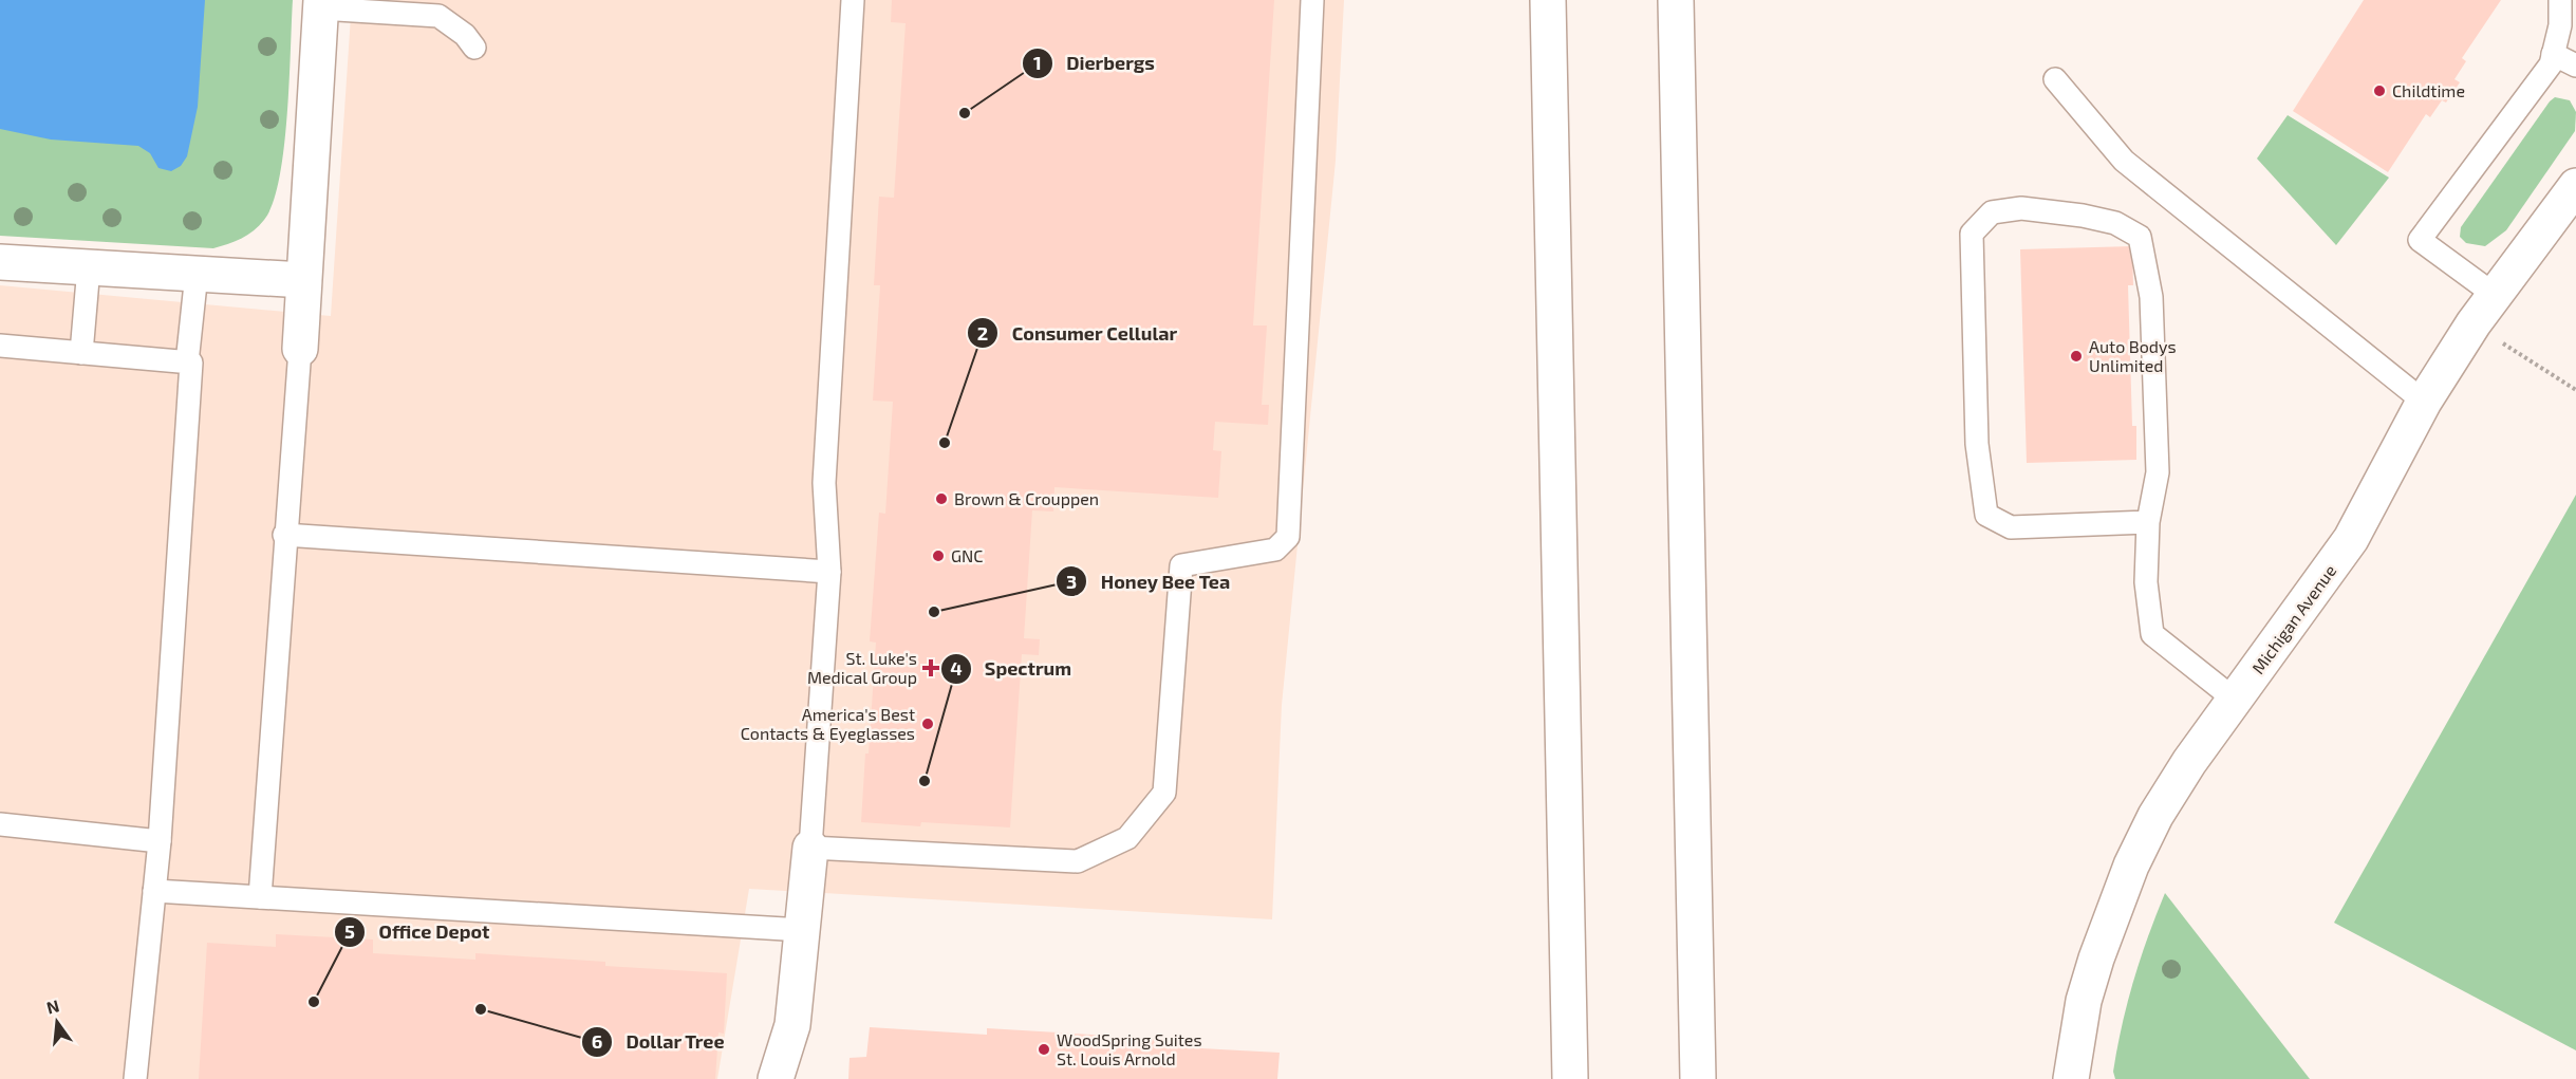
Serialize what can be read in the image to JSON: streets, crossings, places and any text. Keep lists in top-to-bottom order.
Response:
{
  "streets": {
    "main road": ["Michigan Avenue"]
  },
  "places": {
    "other": [
      "Childtime",
      "Dierbergs",
      "Auto Bodys Unlimited",
      "Consumer Cellular",
      "Brown & Crouppen",
      "GNC",
      "Honey Bee Tea",
      "America's Best Contacts & Eyeglasses",
      "Spectrum",
      "Office Depot",
      "Dollar Tree",
      "WoodSpring Suites St. Louis Arnold"
    ],
    "health": ["St. Luke's Medical Group"]
  },
  "north": "top"
}
